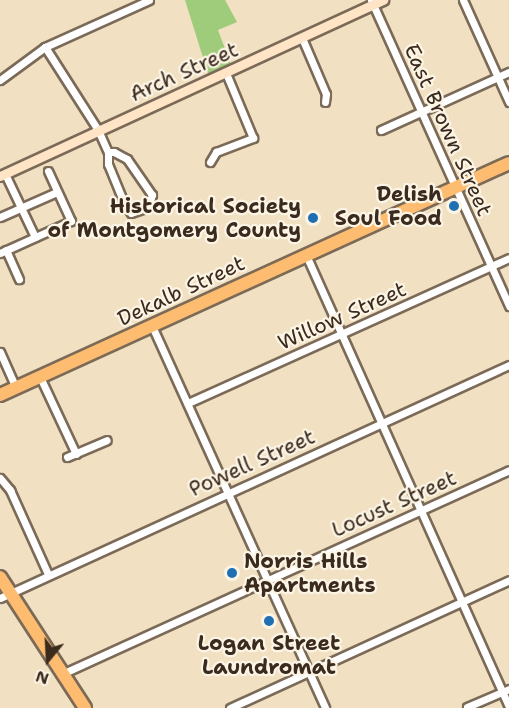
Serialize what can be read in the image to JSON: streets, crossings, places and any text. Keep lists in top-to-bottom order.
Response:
{
  "streets": {
    "highway": ["Dekalb Street"],
    "street": [
      "Arch Street",
      "East Brown Street",
      "Willow Street",
      "Powell Street",
      "Locust Street"
    ]
  },
  "crossings": [
    ["Arch Street", "East Brown Street"],
    ["East Brown Street", "Dekalb Street"],
    ["East Brown Street", "Willow Street"]
  ],
  "places": [
    "Delish Soul Food",
    "Historical Society of Montgomery County",
    "Norris Hills Apartments",
    "Logan Street Laundromat"
  ],
  "north": "bottom"
}
